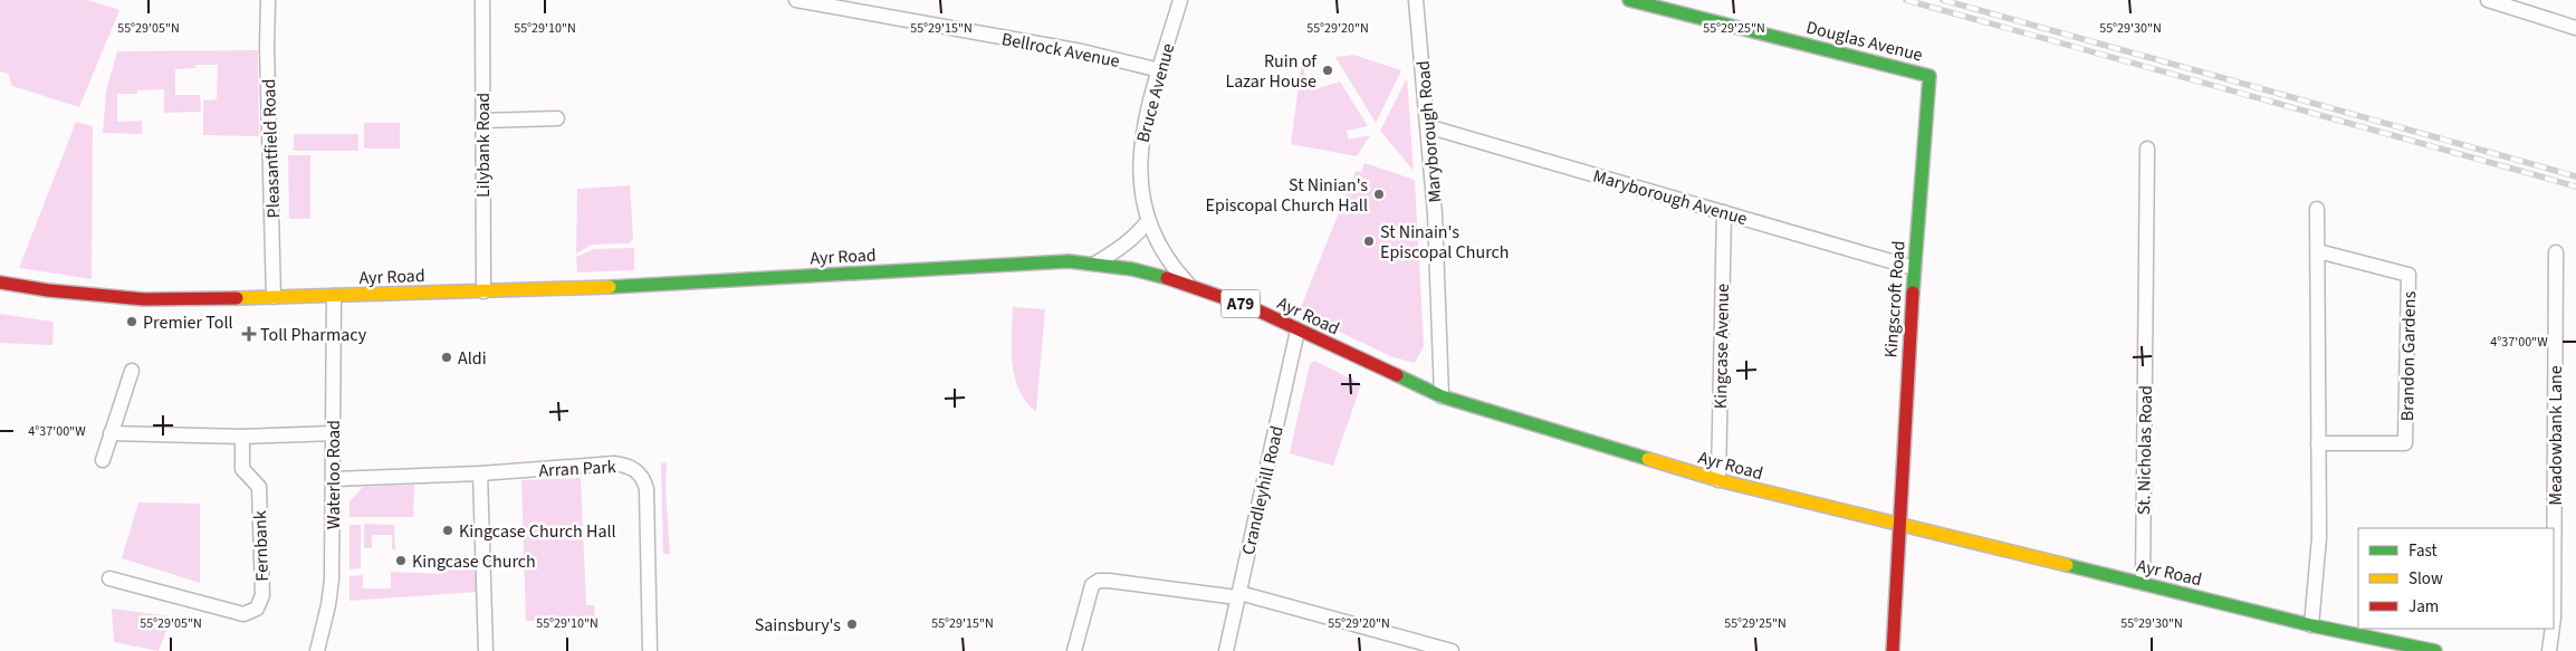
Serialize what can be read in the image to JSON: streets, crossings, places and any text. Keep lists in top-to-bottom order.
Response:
{
  "streets": {
    "main road": [
      "Douglas Avenue",
      "Ayr Road",
      "Kingscroft Road",
      "A79"
    ],
    "street": [
      "Bellrock Avenue",
      "Bruce Avenue",
      "Maryborough Road",
      "Lilybank Road",
      "Pleasantfield Road",
      "Maryborough Avenue",
      "Kingcase Avenue",
      "Brandon Gardens",
      "Meadowbank Lane",
      "St. Nicholas Road",
      "Arran Park",
      "Waterloo Road",
      "Crandleyhill Road",
      "Fernbank"
    ]
  },
  "crossings": [
    ["Douglas Avenue", "Kingscroft Road"],
    ["Bellrock Avenue", "Bruce Avenue"],
    ["Bruce Avenue", "Ayr Road"],
    ["Maryborough Road", "Maryborough Avenue"],
    ["Maryborough Road", "Ayr Road"],
    ["Lilybank Road", "Ayr Road"],
    ["Pleasantfield Road", "Ayr Road"],
    ["Maryborough Avenue", "Kingscroft Road"],
    ["Maryborough Avenue", "Kingcase Avenue"],
    ["Ayr Road", "Kingscroft Road"],
    ["Ayr Road", "Kingcase Avenue"],
    ["Ayr Road", "St. Nicholas Road"],
    ["Ayr Road", "Waterloo Road"],
    ["Ayr Road", "Crandleyhill Road"],
    ["Arran Park", "Waterloo Road"]
  ],
  "places": {
    "other": [
      "Ruin of Lazar House",
      "St Ninian's Episcopal Church Hall",
      "St Ninain's Episcopal Church",
      "Premier Toll",
      "Aldi",
      "Kingcase Church Hall",
      "Kingcase Church",
      "Sainsbury's"
    ],
    "health": ["Toll Pharmacy"]
  },
  "legend": ["Fast", "Slow", "Jam"],
  "coordinates": [
    "55°29'05\"N",
    "55°29'10\"N",
    "55°29'15\"N",
    "55°29'20\"N",
    "55°29'25\"N",
    "55°29'30\"N",
    "4°37'00\"W"
  ]
}
